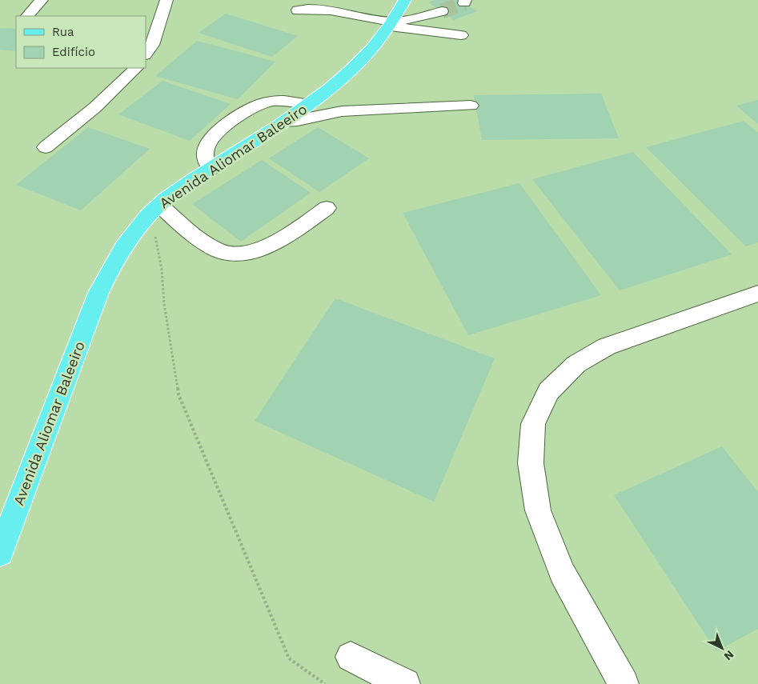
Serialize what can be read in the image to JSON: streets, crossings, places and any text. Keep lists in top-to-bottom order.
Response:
{
  "streets": {
    "main road": ["Avenida Aliomar Baleeiro"]
  },
  "legend": ["Rua", "Edifício"],
  "north": "bottom right"
}
